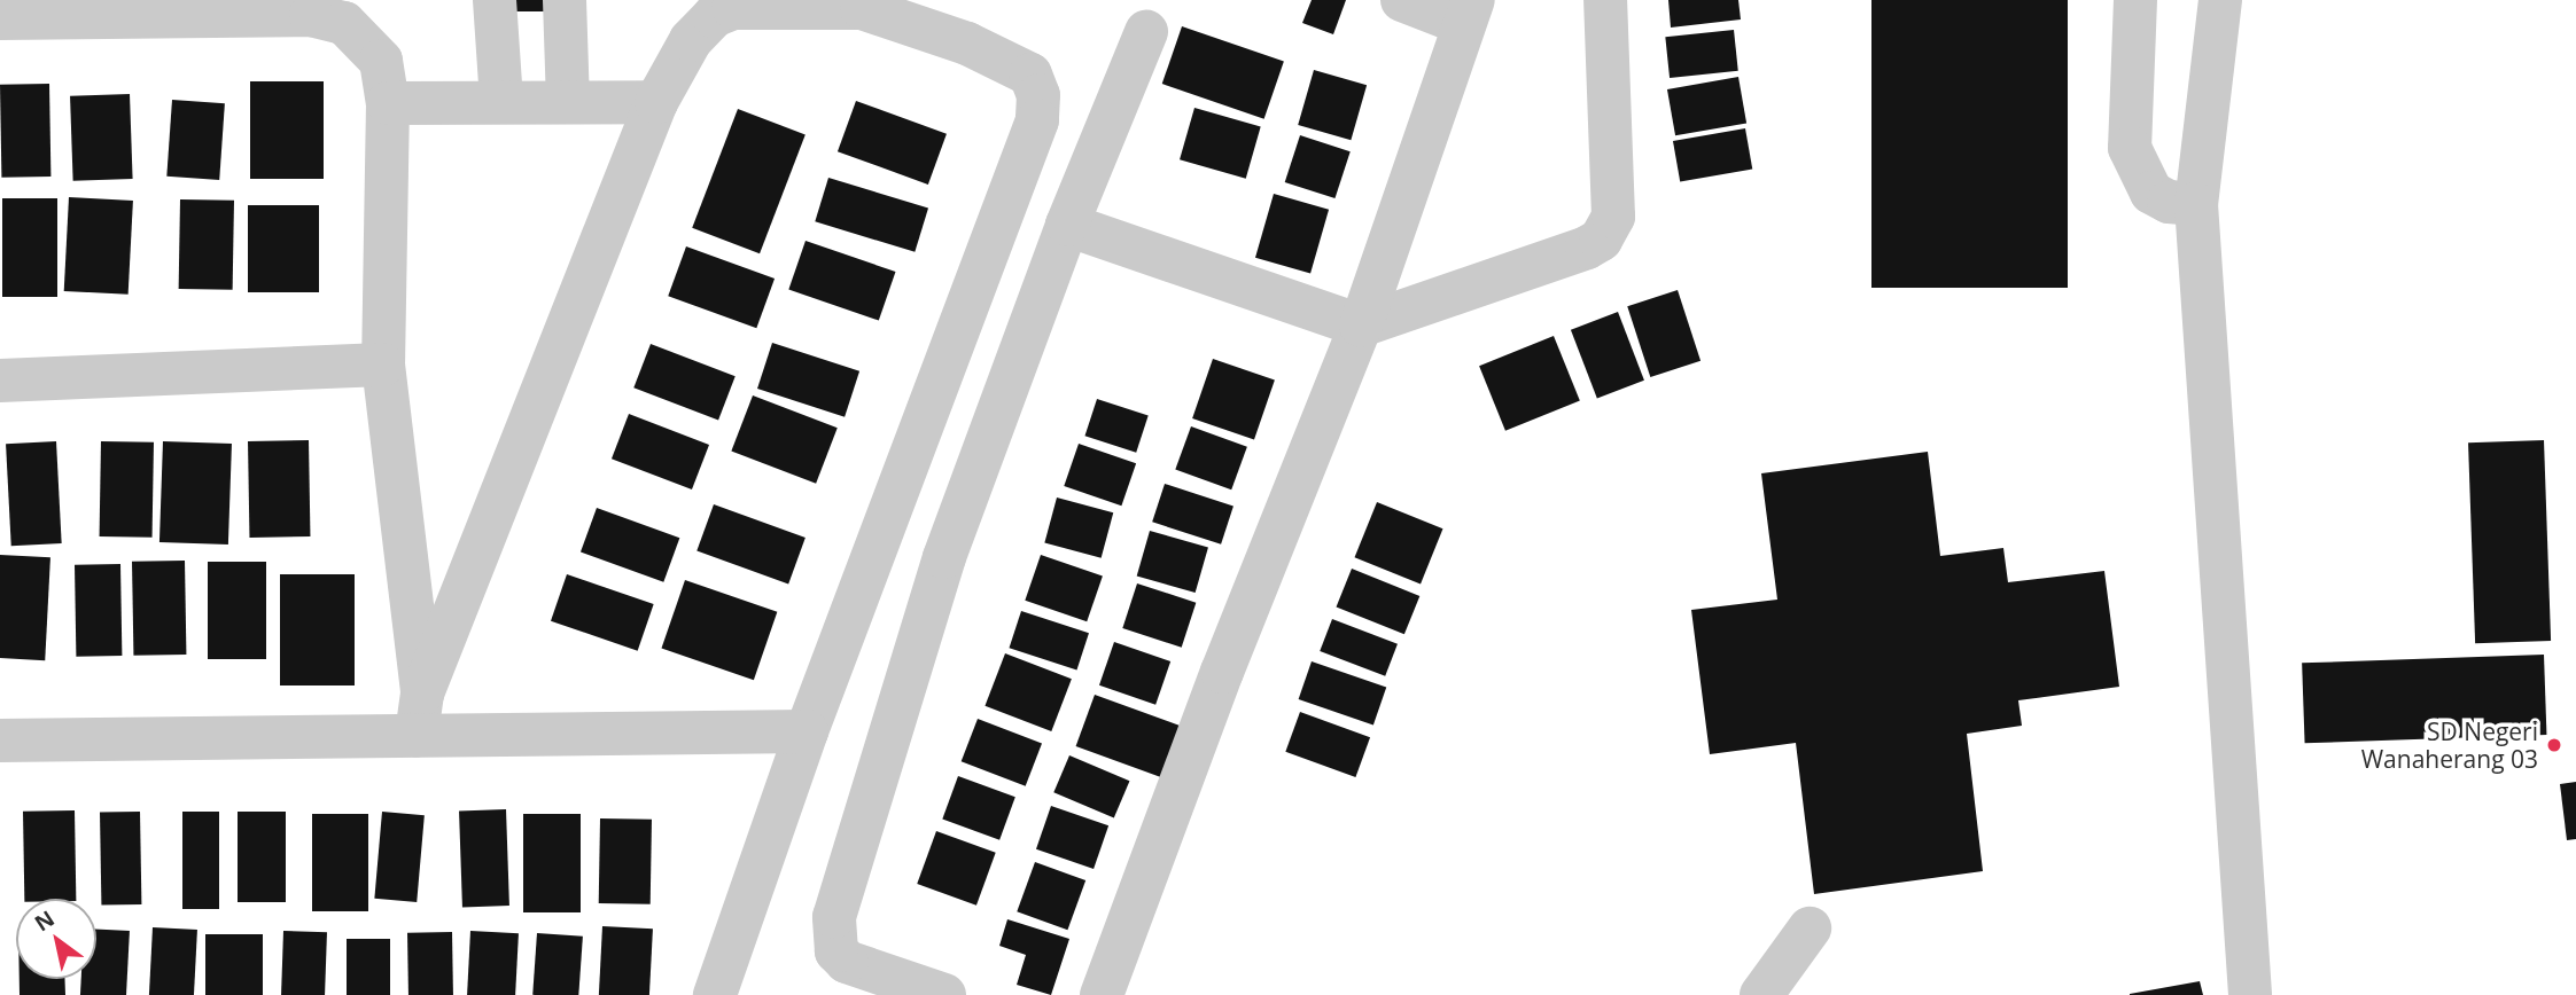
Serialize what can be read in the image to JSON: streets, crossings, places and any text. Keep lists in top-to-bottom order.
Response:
{
  "places": ["SD Negeri Wanaherang 03"],
  "north": "top left"
}
